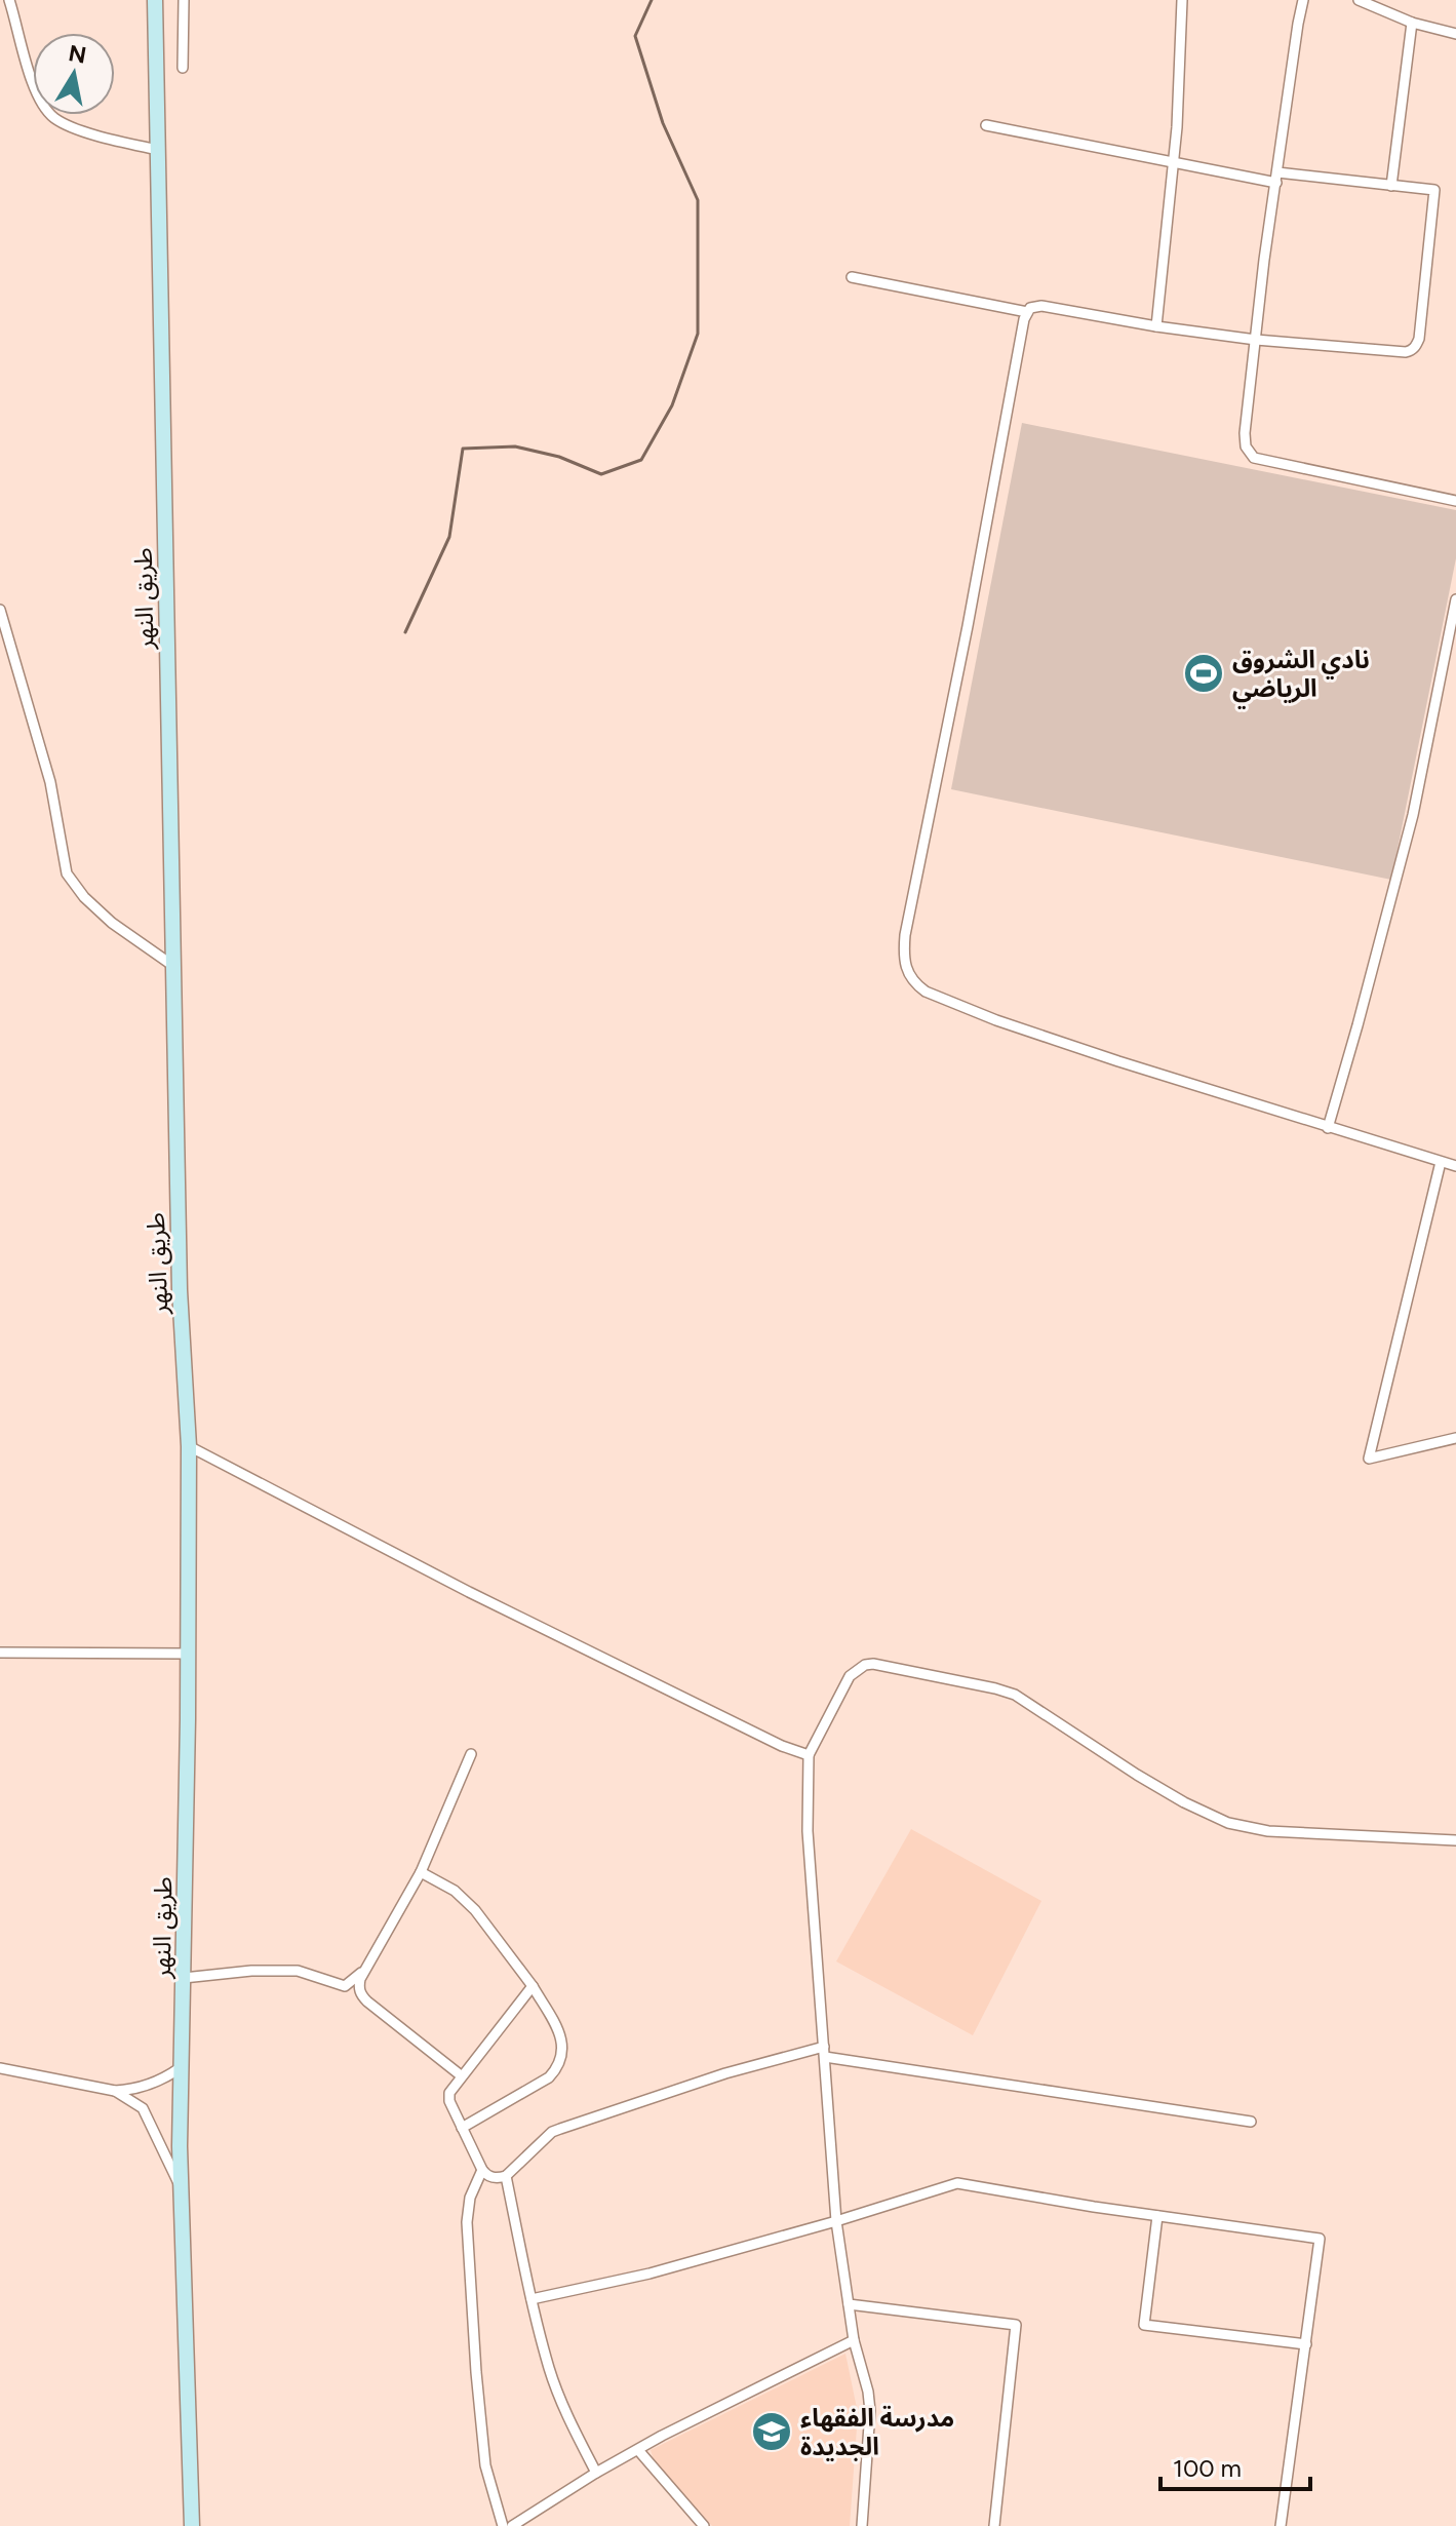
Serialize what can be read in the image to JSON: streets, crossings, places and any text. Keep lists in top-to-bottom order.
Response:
{
  "streets": {
    "main road": ["طريق النهر"]
  },
  "places": {
    "sports": ["نادي الشروق الرياضي"],
    "school or university": ["مدرسة الفقهاء الجديدة"]
  },
  "scale_bar": "100 m",
  "north": "top"
}
